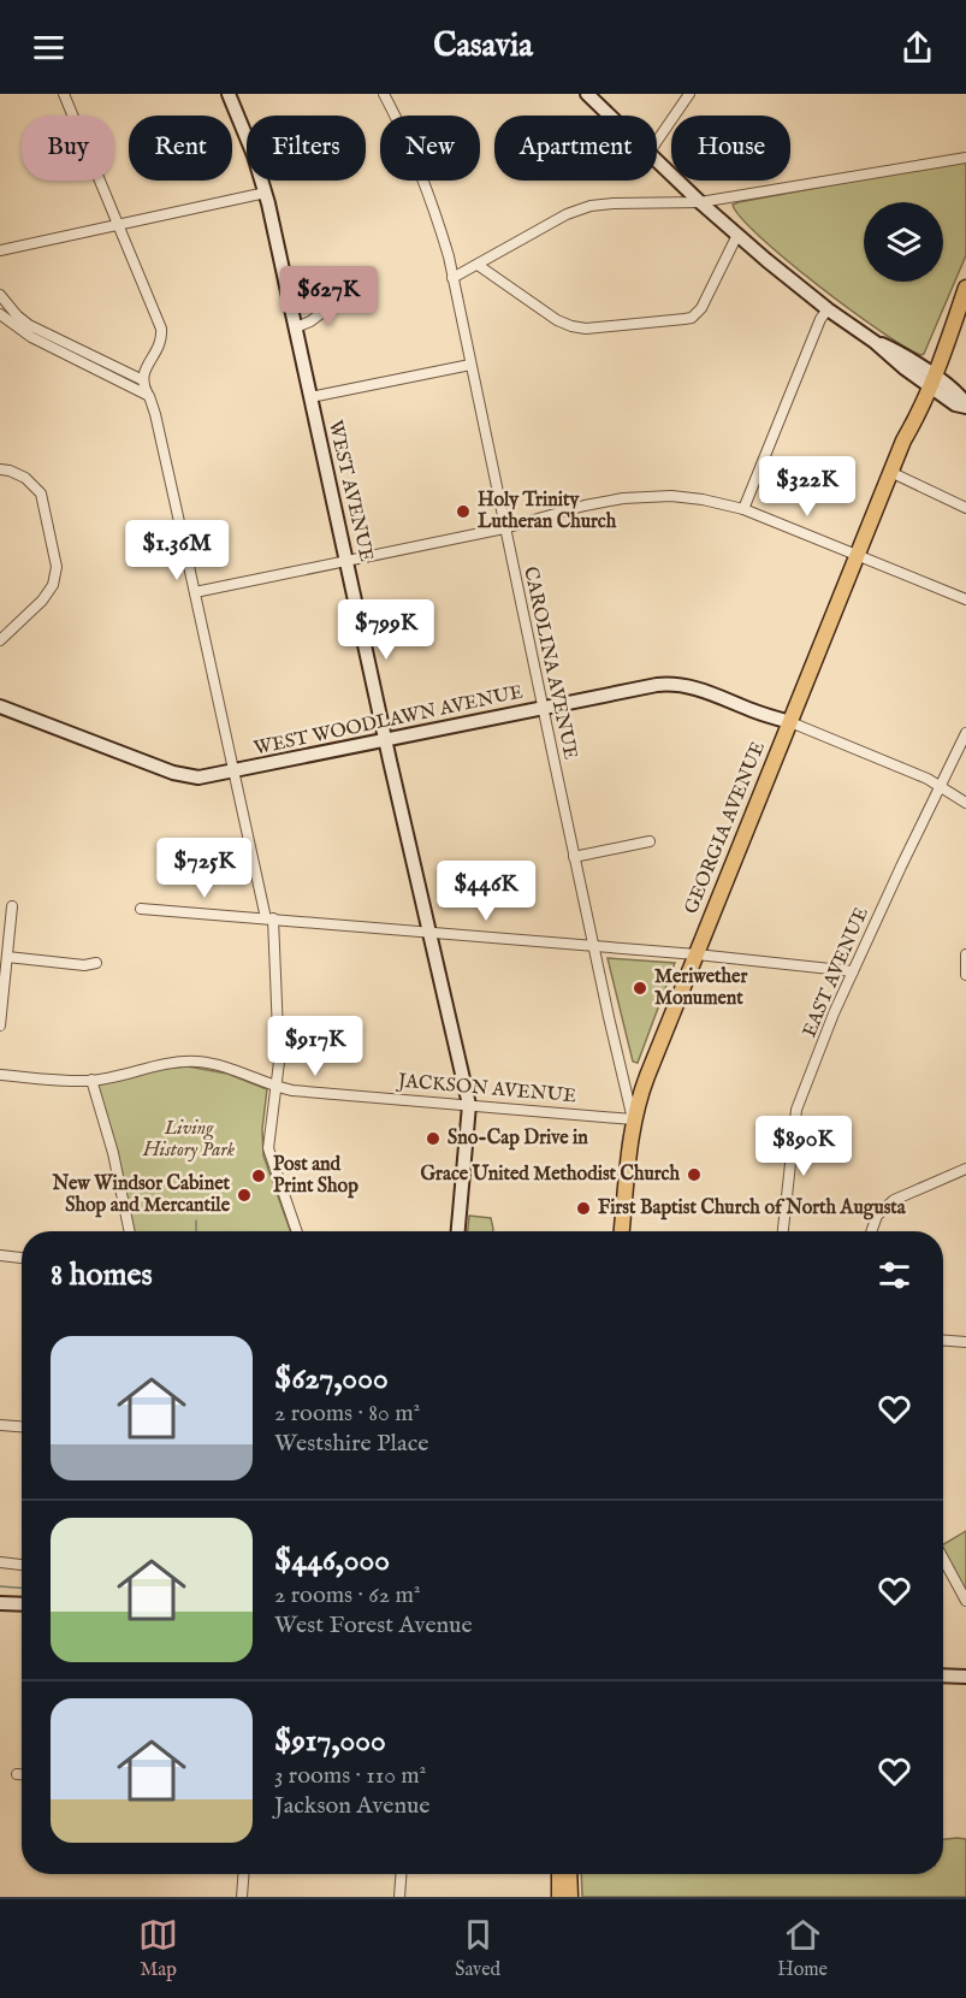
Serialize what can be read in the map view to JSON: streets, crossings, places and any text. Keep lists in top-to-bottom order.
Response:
{
  "streets": {
    "main road": ["GEORGIA AVENUE"],
    "street": [
      "WEST AVENUE",
      "CAROLINA AVENUE",
      "WEST WOODLAWN AVENUE",
      "EAST AVENUE",
      "JACKSON AVENUE"
    ]
  },
  "crossings": [
    ["WEST AVENUE", "WEST WOODLAWN AVENUE"],
    ["WEST AVENUE", "JACKSON AVENUE"],
    ["CAROLINA AVENUE", "WEST WOODLAWN AVENUE"],
    ["CAROLINA AVENUE", "GEORGIA AVENUE"],
    ["CAROLINA AVENUE", "JACKSON AVENUE"],
    ["WEST WOODLAWN AVENUE", "GEORGIA AVENUE"],
    ["GEORGIA AVENUE", "JACKSON AVENUE"]
  ],
  "parks": ["Living History Park"],
  "places": [
    "Holy Trinity Lutheran Church",
    "Meriwether Monument",
    "Sno-Cap Drive in",
    "Grace United Methodist Church",
    "Post and Print Shop",
    "New Windsor Cabinet Shop and Mercantile",
    "First Baptist Church of North Augusta"
  ],
  "page": {
    "header": "Casavia",
    "chip": [
      "Buy",
      "Rent",
      "Filters",
      "New",
      "Apartment",
      "House"
    ],
    "price": [
      "$627K",
      "$322K",
      "$1.36M",
      "$799K",
      "$725K",
      "$446K",
      "$917K",
      "$890K"
    ],
    "heading": "8 homes",
    "list": [
      {
        "name": "$627,000",
        "note": "2 rooms · 80 m² · Westshire Place"
      },
      {
        "name": "$446,000",
        "note": "2 rooms · 62 m² · West Forest Avenue"
      },
      {
        "name": "$917,000",
        "note": "3 rooms · 110 m² · Jackson Avenue"
      }
    ],
    "tabs": ["Map", "Saved", "Home"]
  }
}
